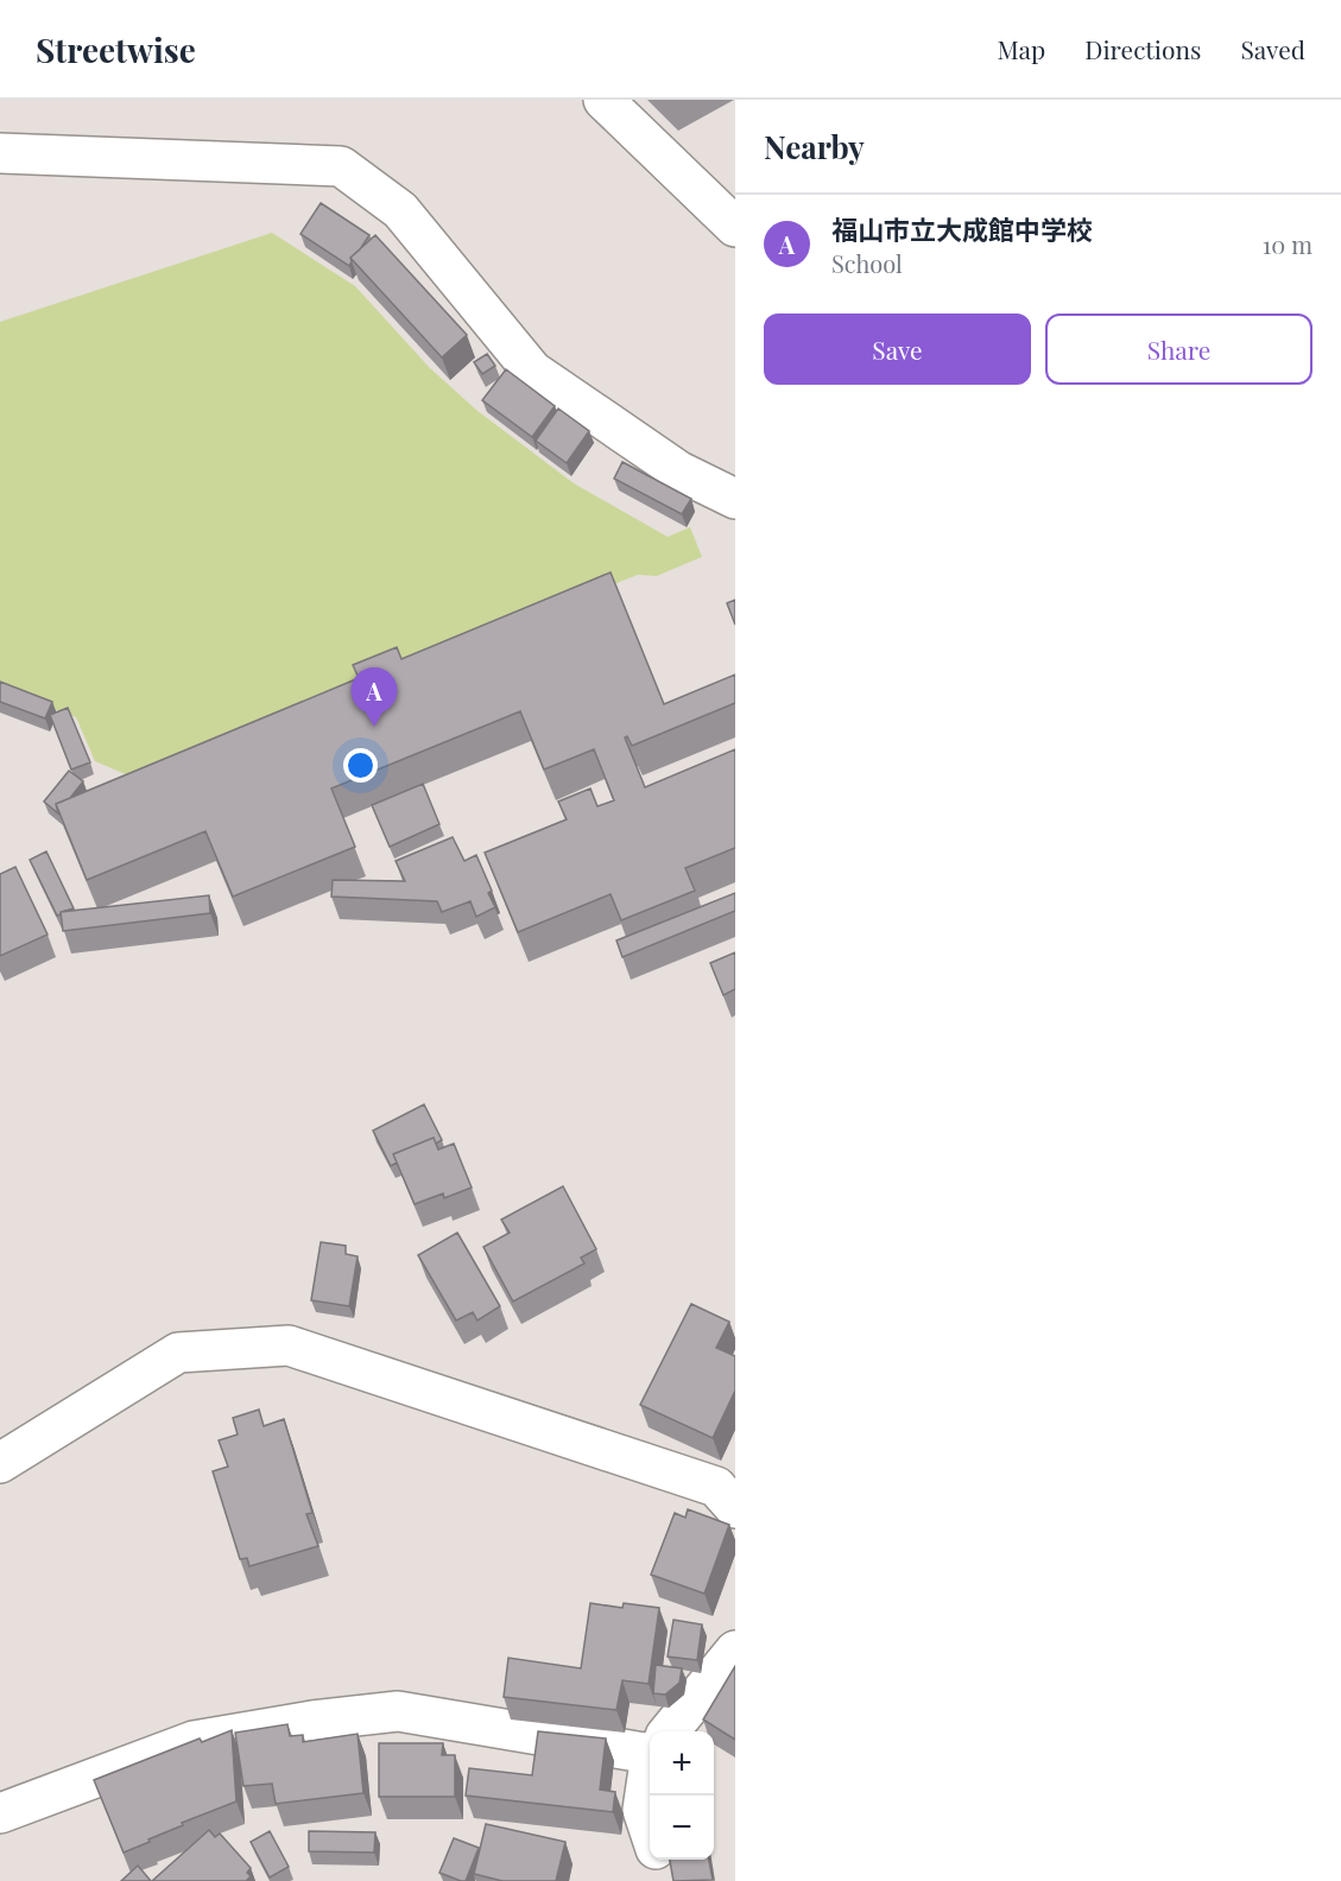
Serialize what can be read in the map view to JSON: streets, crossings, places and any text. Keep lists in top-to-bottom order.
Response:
{
  "page": {
    "header": "Streetwise",
    "nav": ["Map", "Directions", "Saved"],
    "heading": "Nearby",
    "list": [
      {
        "mark": "A",
        "name": "福山市立大成館中学校",
        "note": "School",
        "value": "10 m"
      }
    ],
    "buttons": ["Save", "Share"],
    "pins": "A",
    "map_buttons": ["+", "−"]
  }
}
